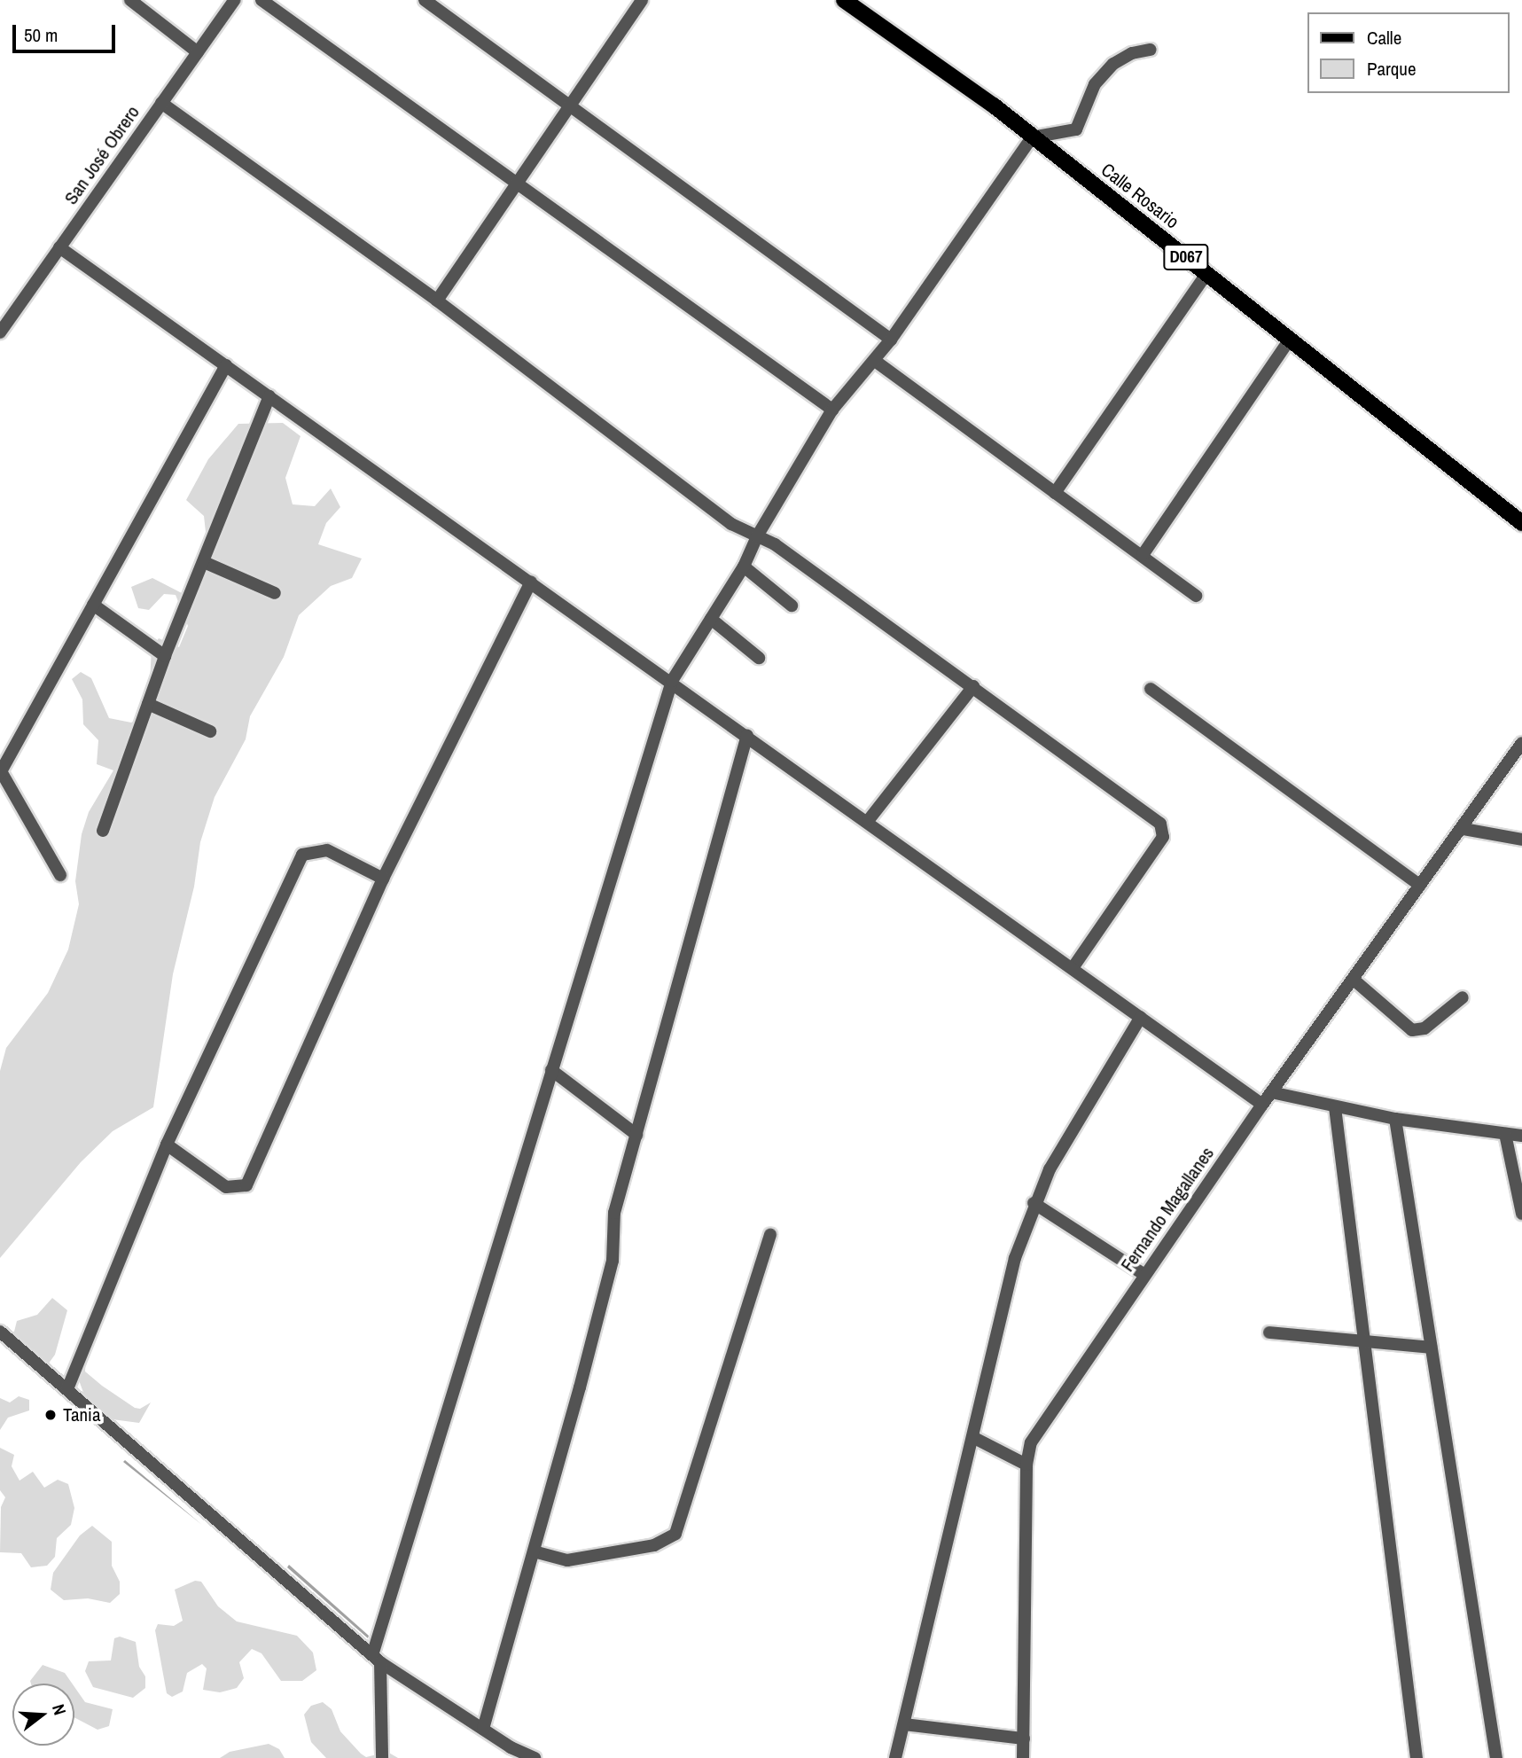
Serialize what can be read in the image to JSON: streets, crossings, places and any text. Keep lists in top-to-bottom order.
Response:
{
  "streets": {
    "main road": ["Calle Rosario", "D067"],
    "street": ["San José Obrero", "Fernando Magallanes"]
  },
  "places": ["Tania"],
  "legend": ["Calle", "Parque"],
  "scale_bar": "50 m",
  "north": "right"
}
